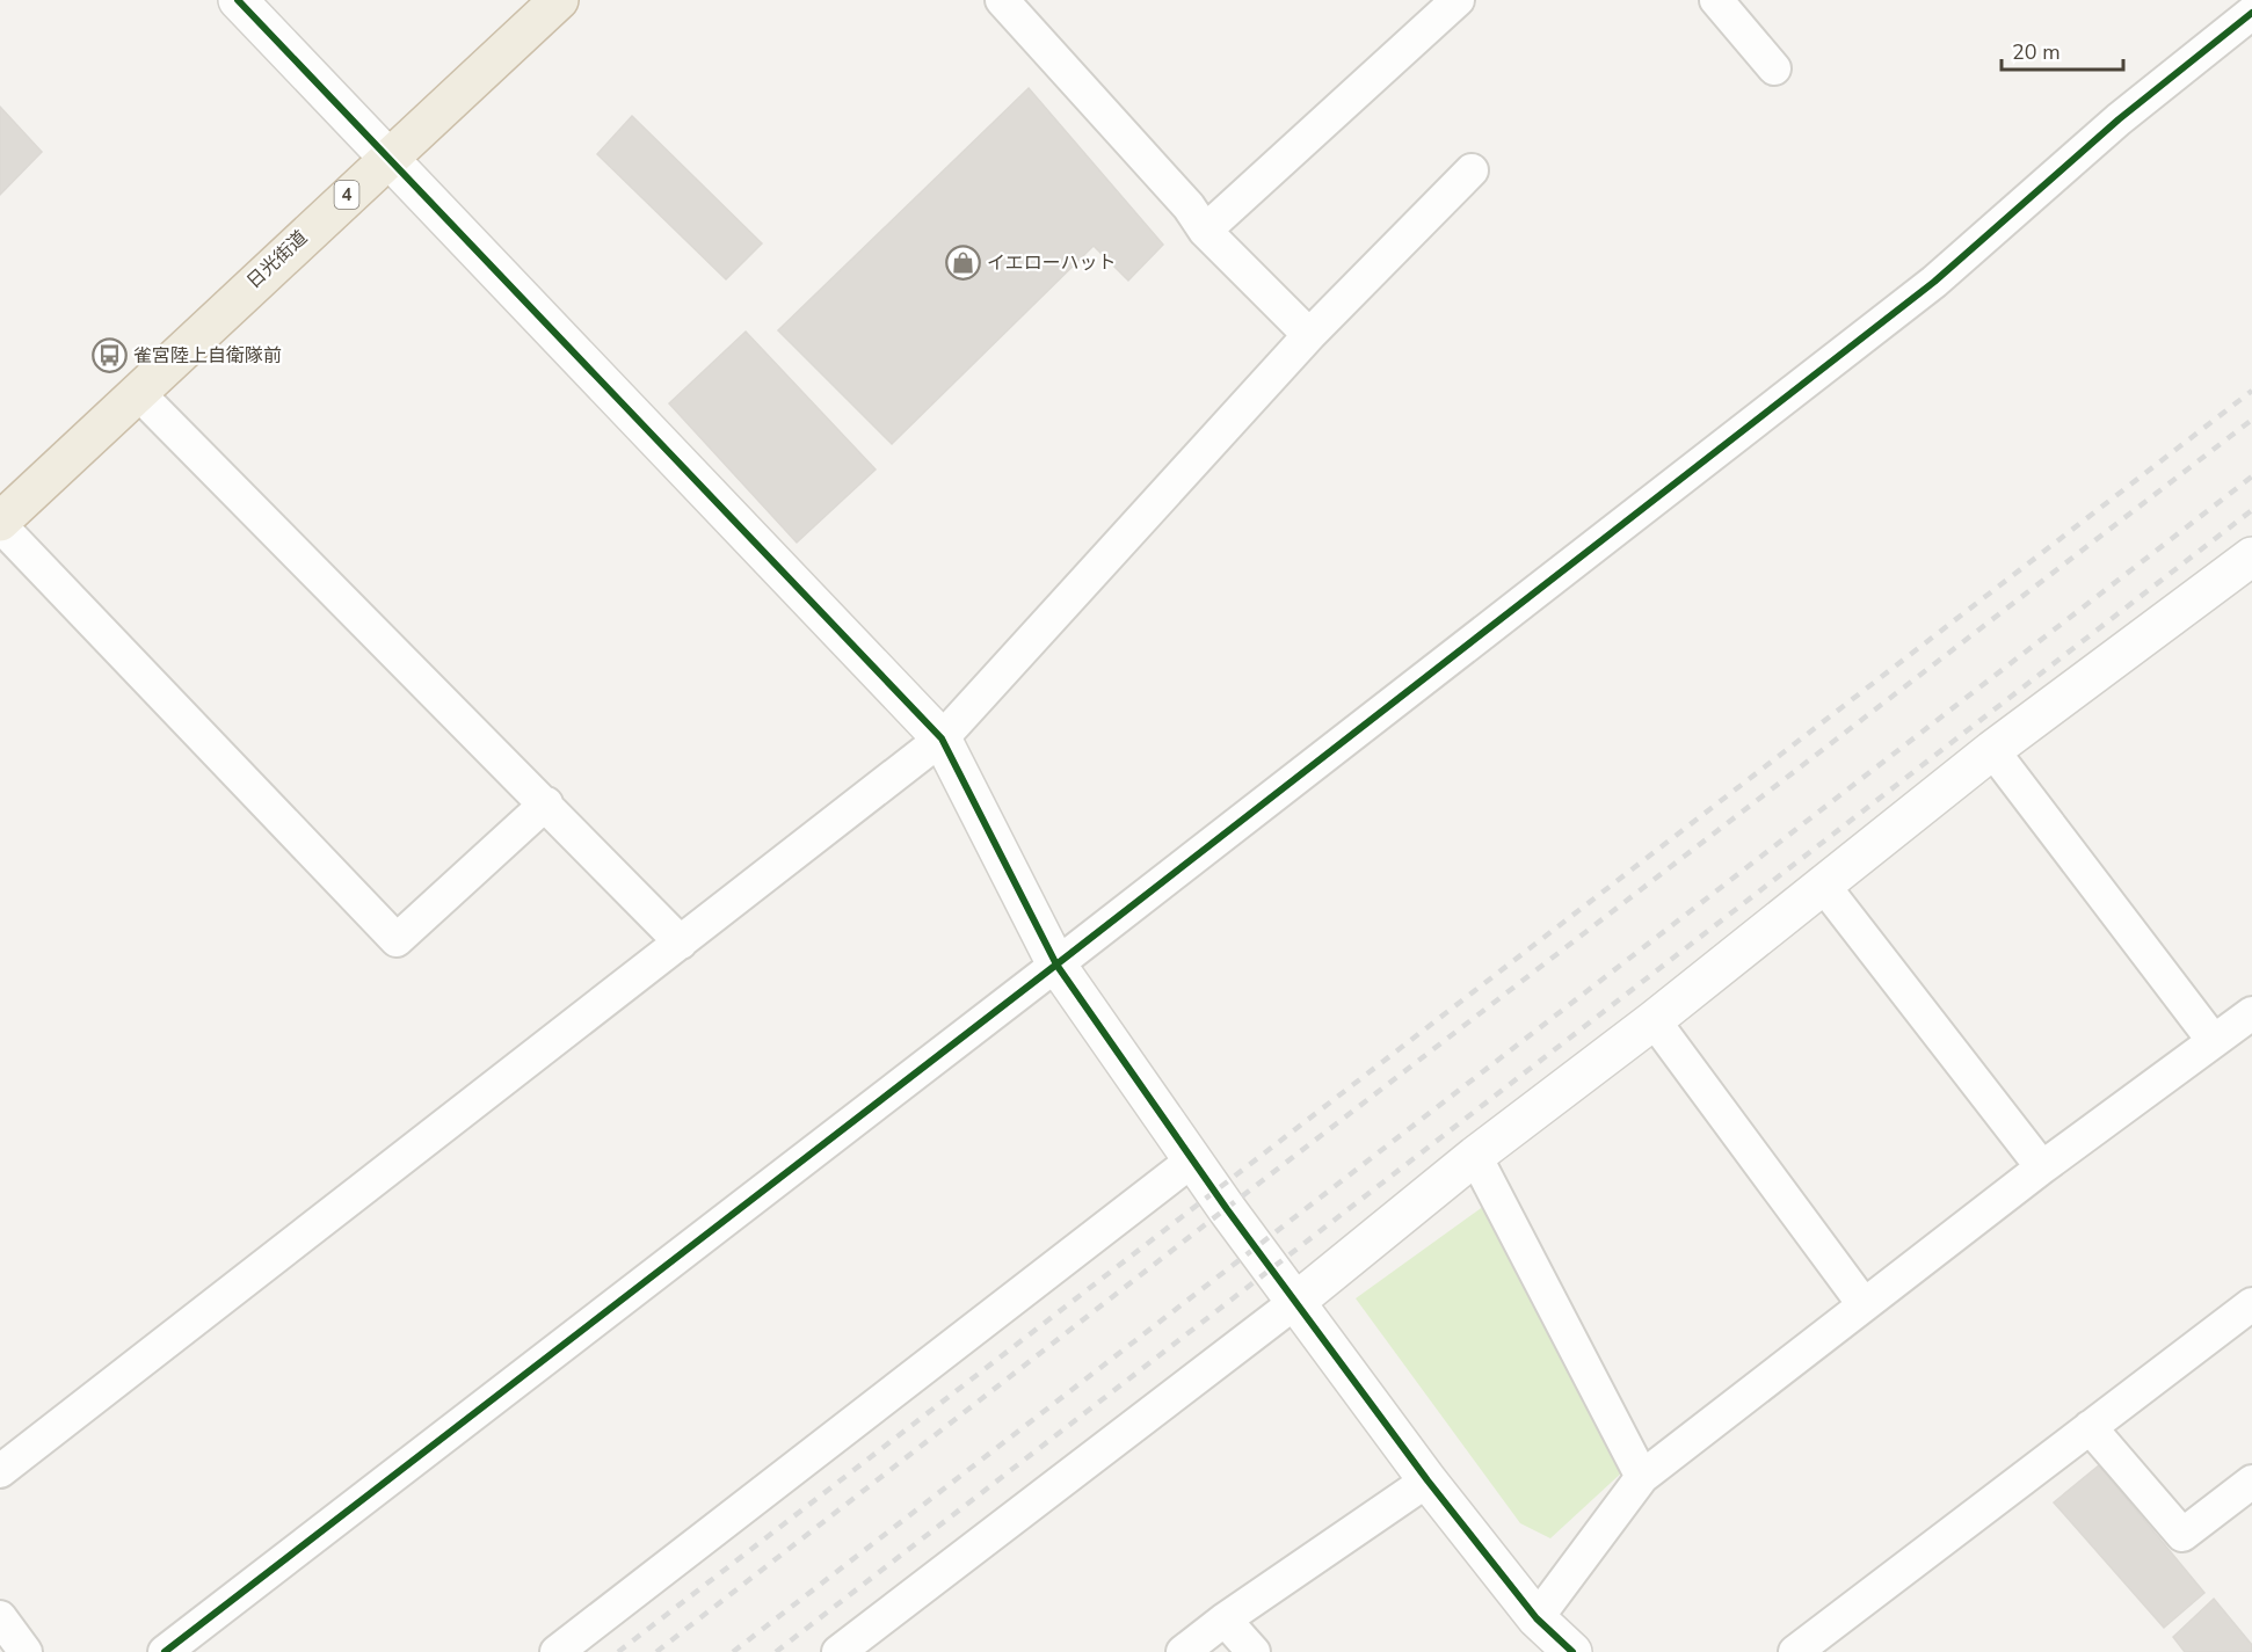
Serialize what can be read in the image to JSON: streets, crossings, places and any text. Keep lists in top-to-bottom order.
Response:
{
  "streets": {
    "highway": ["4", "日光街道"]
  },
  "places": {
    "shop": ["イエローハット"],
    "bus stop": ["雀宮陸上自衛隊前"]
  },
  "scale_bar": "20 m"
}
